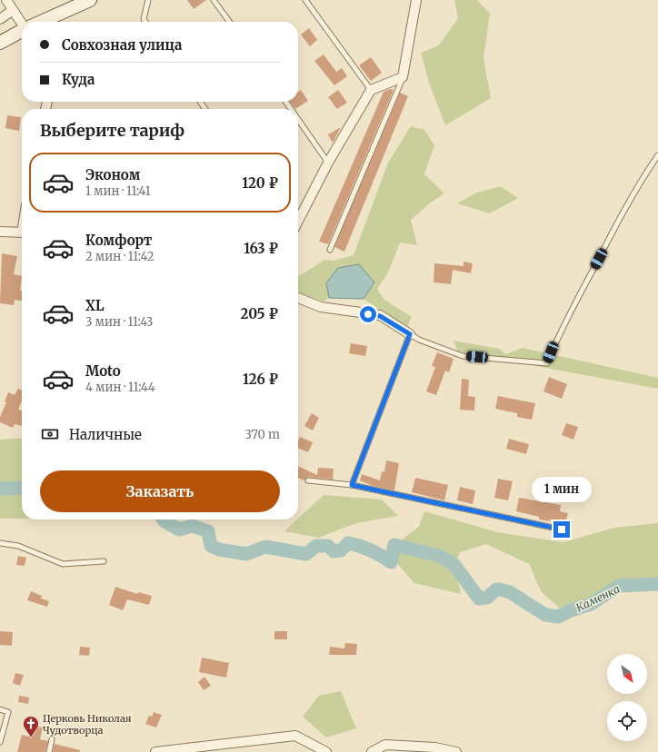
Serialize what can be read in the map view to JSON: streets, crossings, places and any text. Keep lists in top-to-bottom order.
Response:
{
  "water": ["Каменка"],
  "places": {
    "church": ["Церковь Николая Чудотворца"]
  },
  "north": "bottom right",
  "page": {
    "banner": ["Совхозная улица", "Куда"],
    "heading": "Выберите тариф",
    "list": [
      {
        "name": "Эконом",
        "note": "1 мин · 11:41",
        "value": "120 ₽"
      },
      {
        "name": "Комфорт",
        "note": "2 мин · 11:42",
        "value": "163 ₽"
      },
      {
        "name": "XL",
        "note": "3 мин · 11:43",
        "value": "205 ₽"
      },
      {
        "name": "Moto",
        "note": "4 мин · 11:44",
        "value": "126 ₽"
      }
    ],
    "pay": ["Наличные", "370 m"],
    "buttons": "Заказать",
    "bubble": "1 мин"
  }
}
